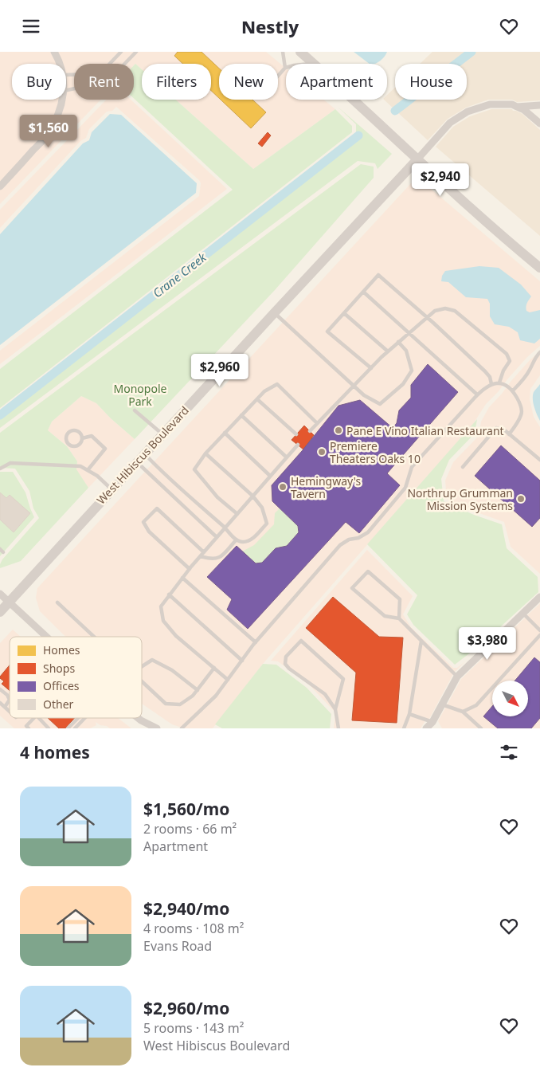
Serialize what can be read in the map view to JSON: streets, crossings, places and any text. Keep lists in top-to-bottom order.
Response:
{
  "streets": {
    "street": ["West Hibiscus Boulevard"]
  },
  "water": ["Crane Creek"],
  "parks": ["Monopole Park"],
  "places": [
    "Pane E Vino Italian Restaurant",
    "Premiere Theaters Oaks 10",
    "Hemingway's Tavern",
    "Northrup Grumman Mission Systems"
  ],
  "legend": [
    "Homes",
    "Shops",
    "Offices",
    "Other"
  ],
  "north": "bottom right",
  "page": {
    "header": "Nestly",
    "chip": [
      "Buy",
      "Rent",
      "Filters",
      "New",
      "Apartment",
      "House"
    ],
    "price": [
      "$1,560",
      "$2,940",
      "$2,960",
      "$3,980"
    ],
    "heading": "4 homes",
    "list": [
      {
        "name": "$1,560/mo",
        "note": "2 rooms · 66 m² · Apartment"
      },
      {
        "name": "$2,940/mo",
        "note": "4 rooms · 108 m² · Evans Road"
      },
      {
        "name": "$2,960/mo",
        "note": "5 rooms · 143 m² · West Hibiscus Boulevard"
      }
    ]
  }
}
